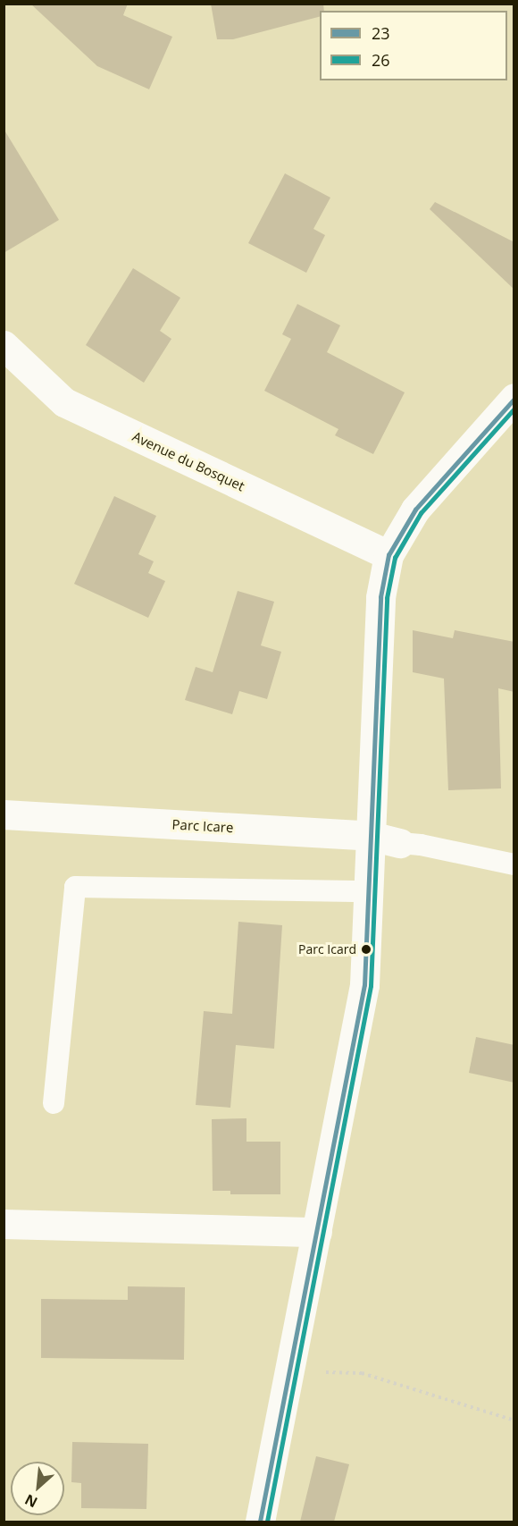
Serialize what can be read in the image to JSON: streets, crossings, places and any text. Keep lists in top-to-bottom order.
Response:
{
  "streets": {
    "street": ["Avenue du Bosquet", "Parc Icare"]
  },
  "places": ["Parc Icard"],
  "lines": ["transit line 23", "transit line 26"],
  "legend": ["23", "26"],
  "north": "bottom left"
}
